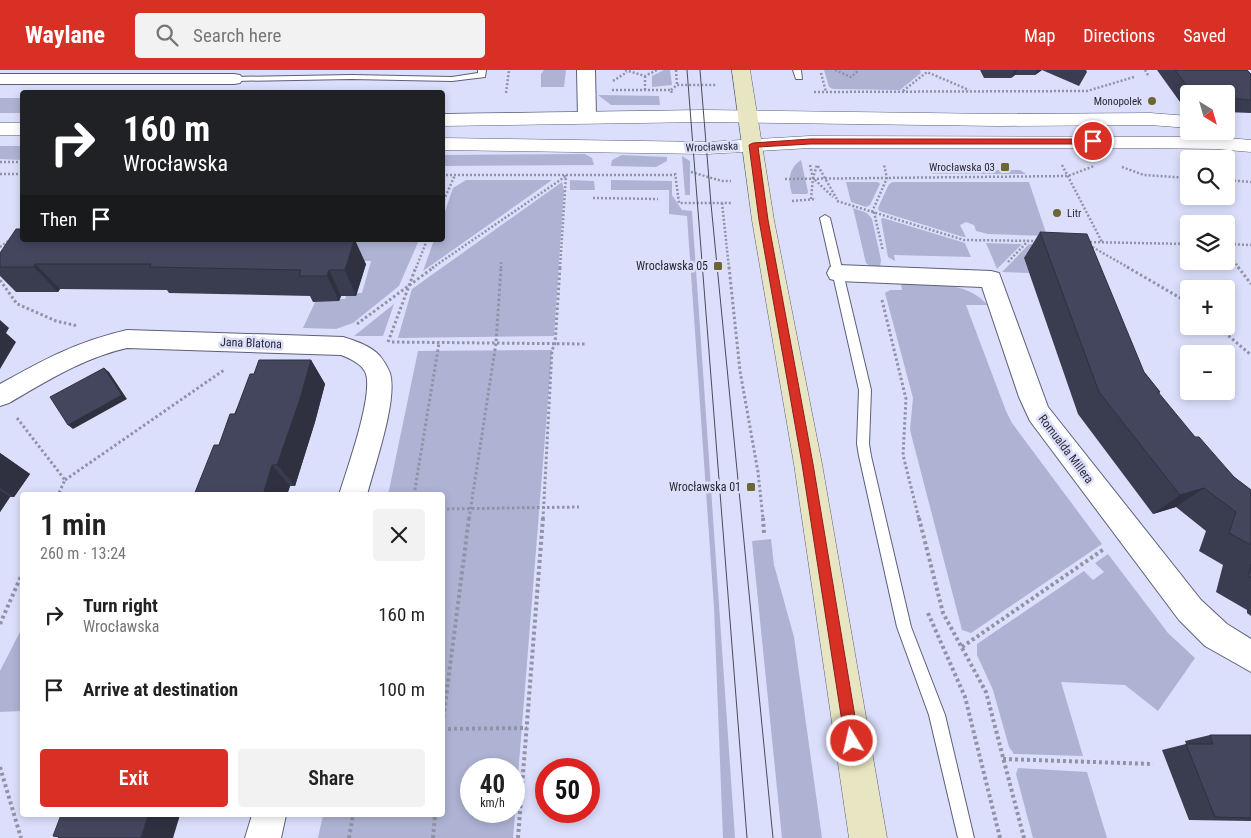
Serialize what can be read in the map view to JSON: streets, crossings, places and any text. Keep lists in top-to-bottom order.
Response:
{
  "streets": {
    "street": ["Wrocławska", "Jana Blatona", "Romualda Millera"]
  },
  "places": {
    "other": ["Monopolek", "Litr"],
    "transit": ["Wrocławska 03", "Wrocławska 05", "Wrocławska 01"]
  },
  "north": "bottom right",
  "page": {
    "header": "Waylane",
    "search": "Search here",
    "nav": ["Map", "Directions", "Saved"],
    "map_buttons": ["+", "−"],
    "turn": ["160 m", "Wrocławska"],
    "then": "Then",
    "heading": ["1 min", "260 m · 13:24"],
    "list": [
      {
        "name": "Turn right",
        "note": "Wrocławska",
        "value": "160 m"
      },
      {
        "name": "Arrive at destination",
        "value": "100 m"
      }
    ],
    "buttons": ["Exit", "Share"],
    "speed": "40 km/h",
    "limit": "50"
  }
}
